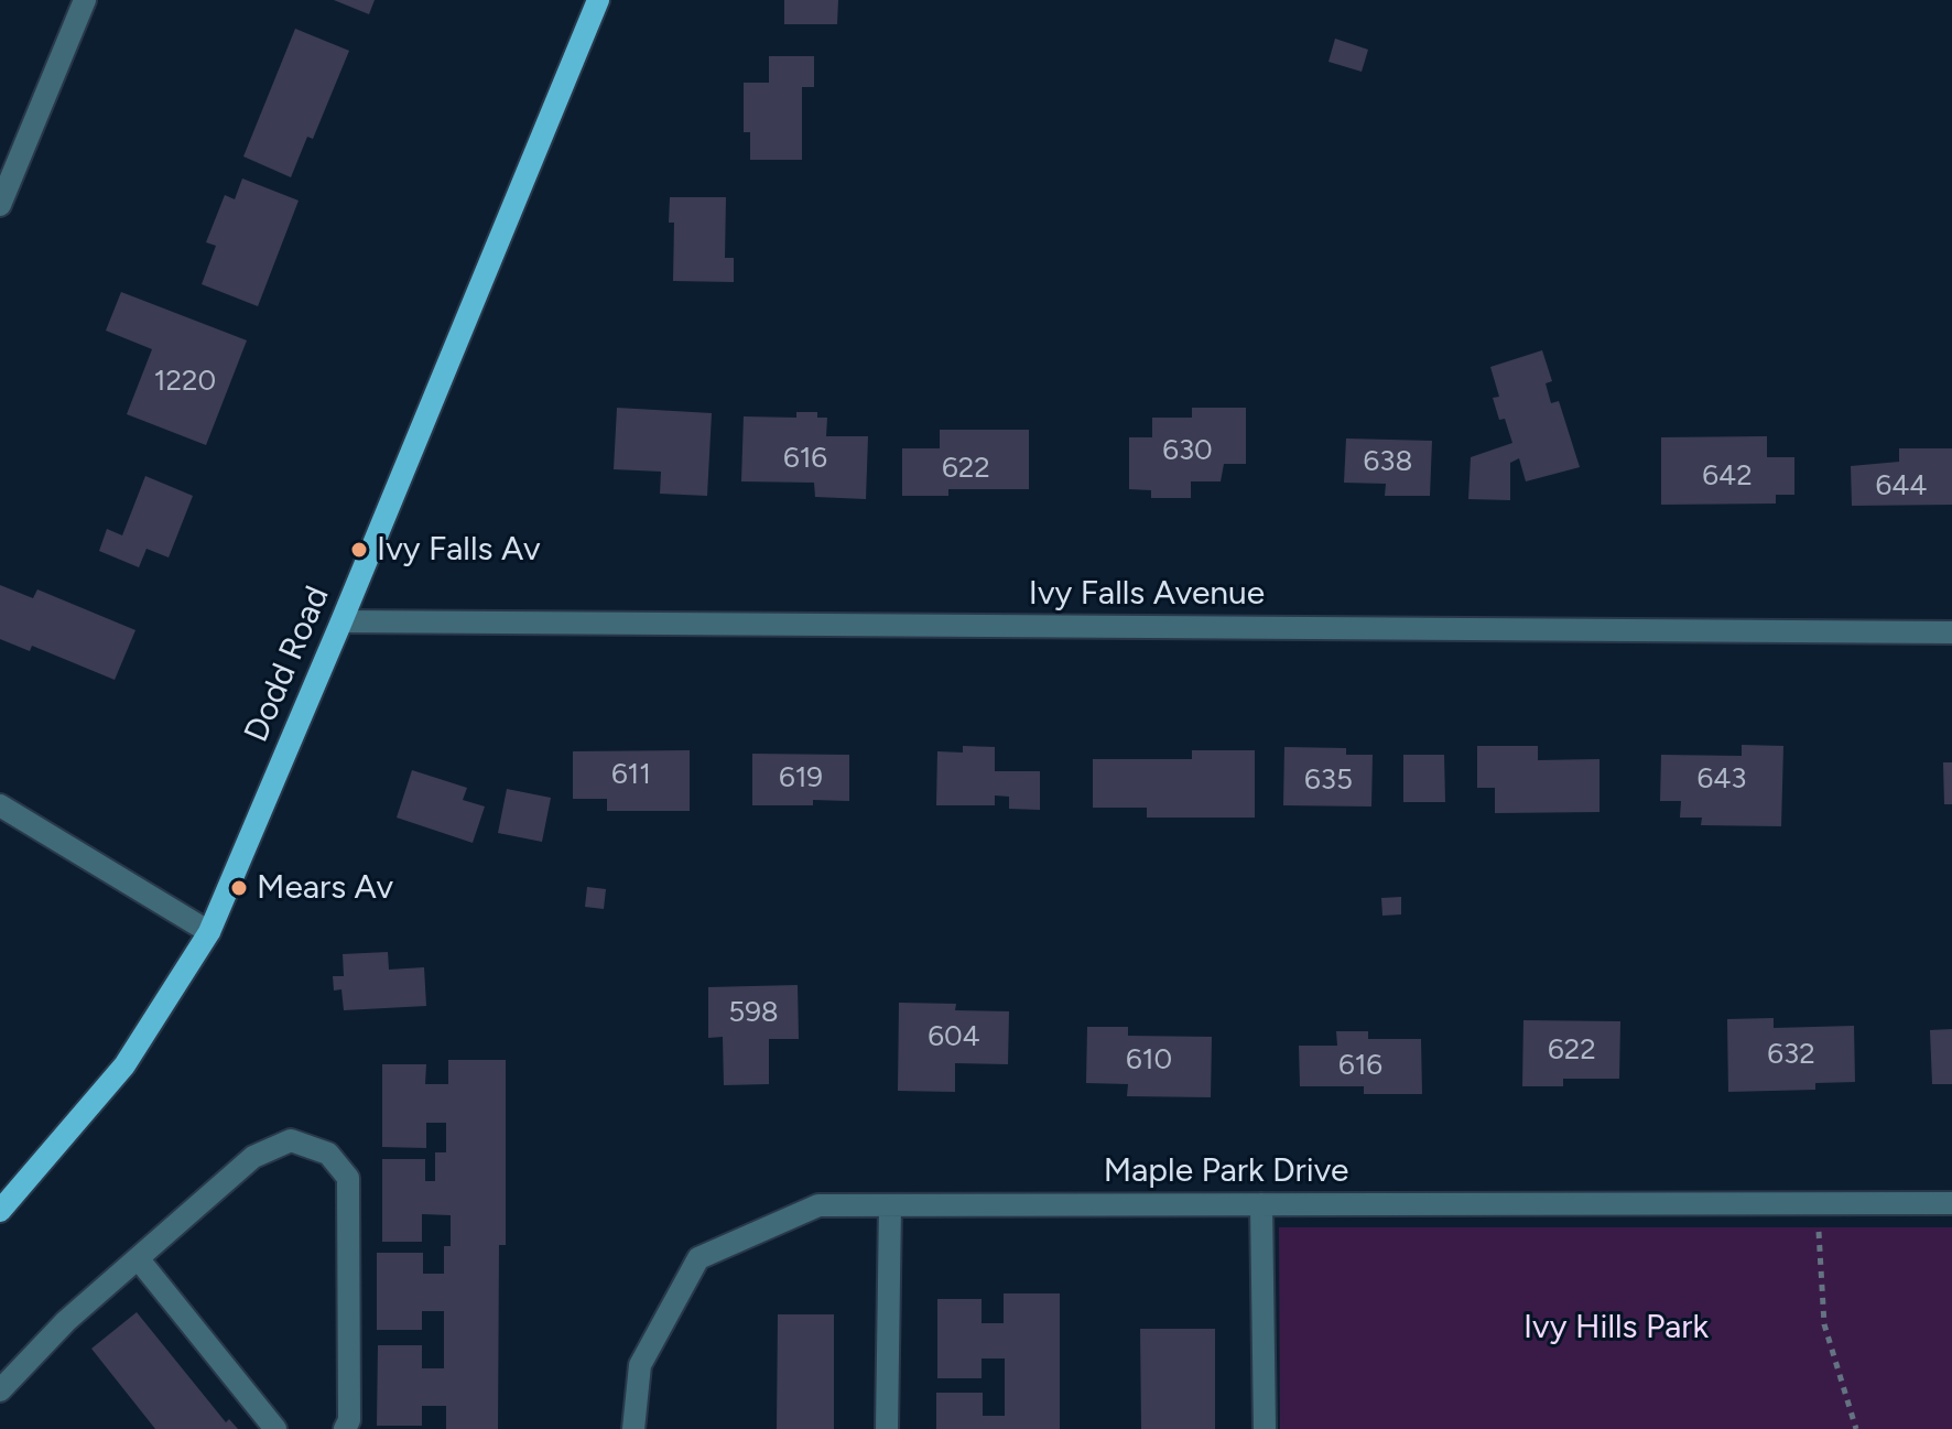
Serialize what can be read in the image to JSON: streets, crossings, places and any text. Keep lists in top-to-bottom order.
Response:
{
  "streets": {
    "main road": ["Dodd Road"],
    "street": ["Ivy Falls Avenue", "Maple Park Drive"]
  },
  "crossings": [
    ["Ivy Falls Avenue", "Dodd Road"]
  ],
  "parks": ["Ivy Hills Park"],
  "places": ["Ivy Falls Av", "Mears Av"],
  "house_numbers": [
    "1220",
    "630",
    "616",
    "638",
    "622",
    "642",
    "644",
    "611",
    "619",
    "643",
    "635",
    "598",
    "604",
    "622",
    "632",
    "610",
    "616"
  ]
}
